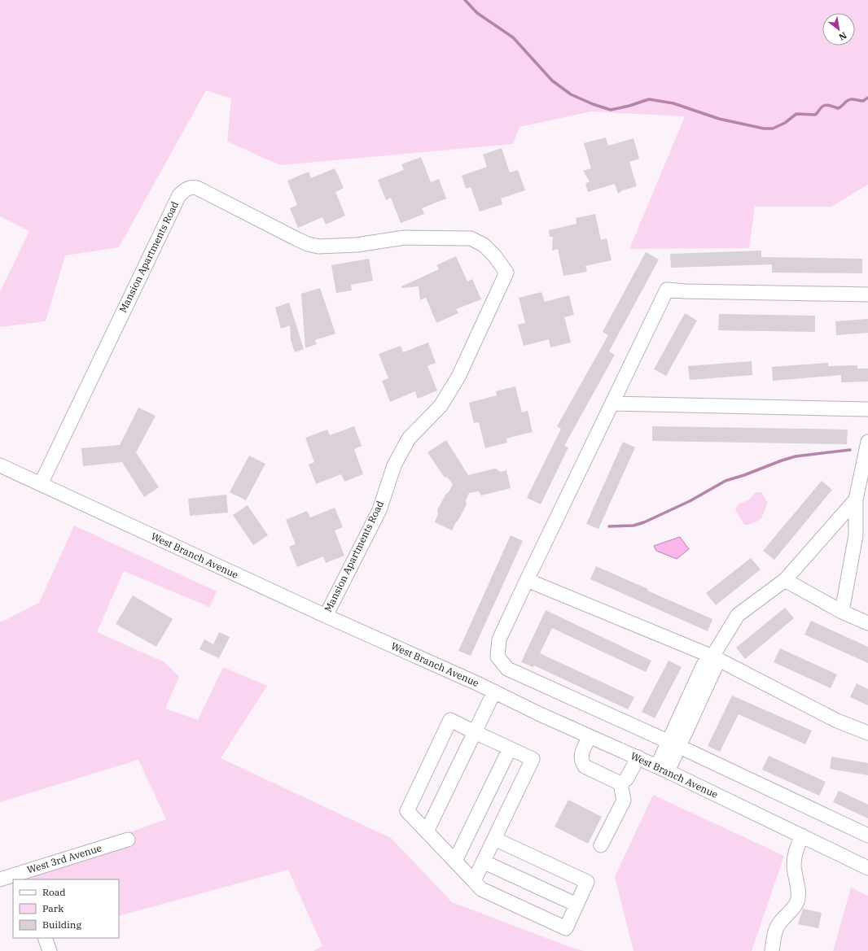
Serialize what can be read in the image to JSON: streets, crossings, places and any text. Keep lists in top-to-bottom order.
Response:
{
  "streets": {
    "street": ["Mansion Apartments Road", "West Branch Avenue", "West 3rd Avenue"]
  },
  "crossings": [
    ["Mansion Apartments Road", "West Branch Avenue"]
  ],
  "legend": ["Road", "Park", "Building"],
  "north": "bottom right"
}
